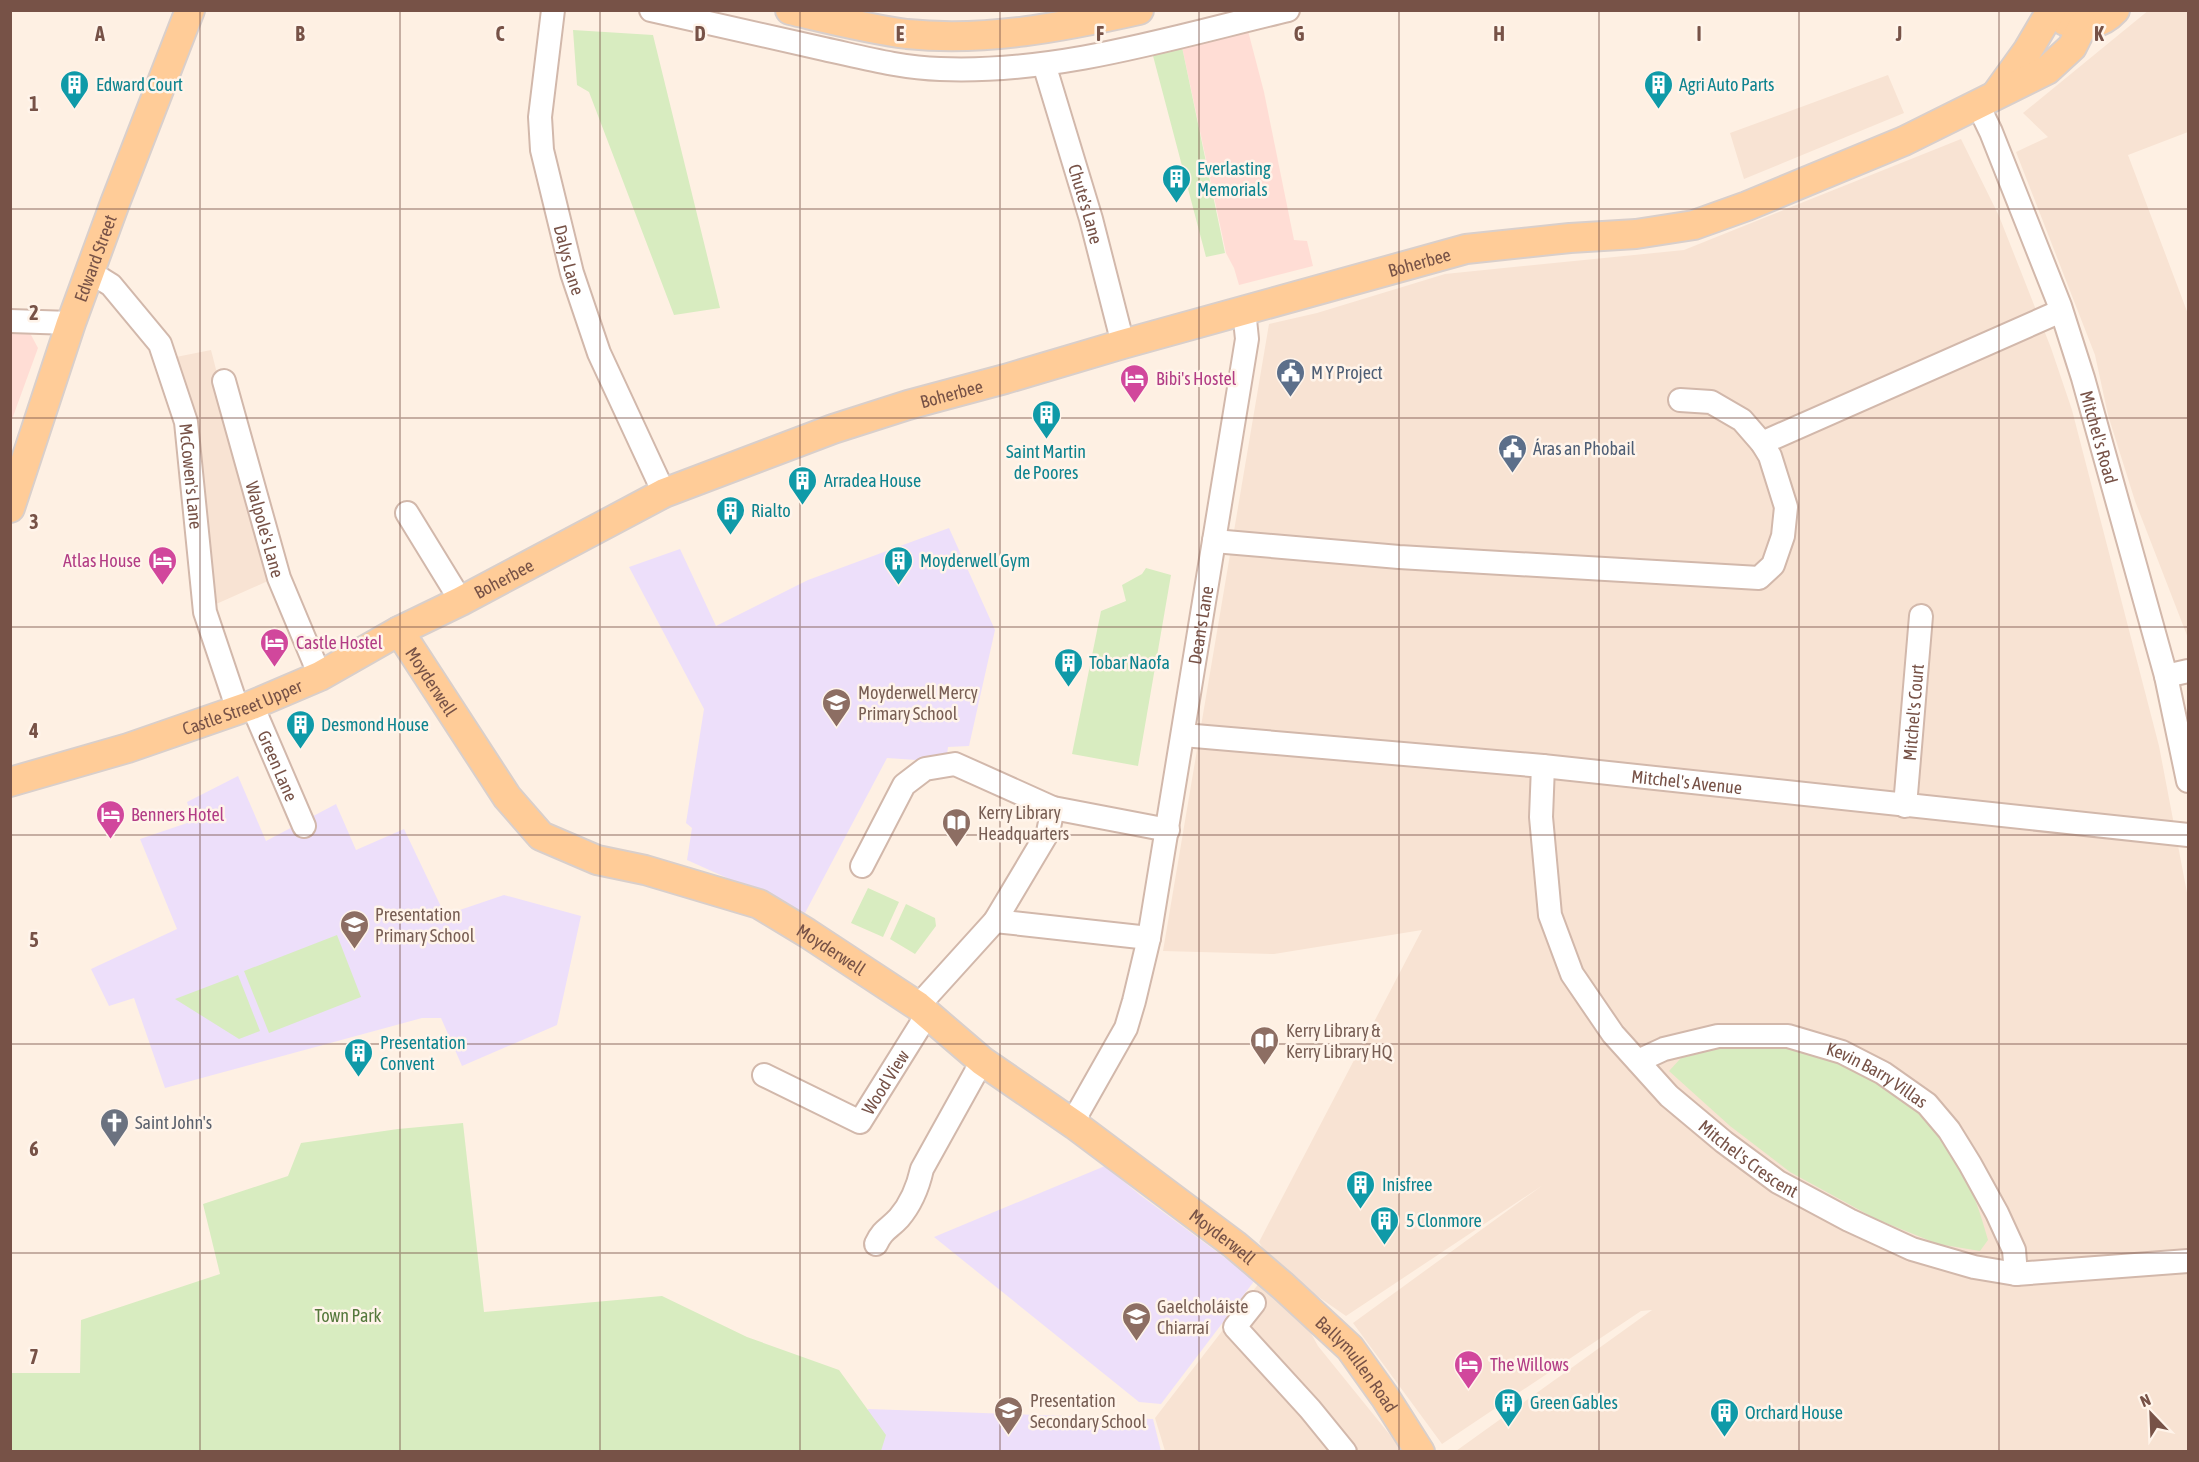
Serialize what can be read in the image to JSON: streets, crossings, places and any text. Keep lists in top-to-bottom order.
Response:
{
  "streets": {
    "main road": [
      "Edward Street",
      "Boherbee",
      "Moyderwell",
      "Castle Street Upper",
      "Ballymullen Road"
    ],
    "street": [
      "Chute's Lane",
      "Dalys Lane",
      "Mitchel's Road",
      "McCowen's Lane",
      "Walpole's Lane",
      "Dean's Lane",
      "Mitchel's Court",
      "Green Lane",
      "Mitchel's Avenue",
      "Kevin Barry Villas",
      "Wood View",
      "Mitchel's Crescent"
    ]
  },
  "crossings": [
    ["Chute's Lane", "Boherbee"],
    ["Edward Street", "McCowen's Lane"],
    ["Dalys Lane", "Boherbee"],
    ["Boherbee", "Mitchel's Road"],
    ["Boherbee", "Dean's Lane"],
    ["Boherbee", "Castle Street Upper"],
    ["McCowen's Lane", "Castle Street Upper"],
    ["McCowen's Lane", "Green Lane"],
    ["Walpole's Lane", "Castle Street Upper"],
    ["Dean's Lane", "Moyderwell"],
    ["Dean's Lane", "Mitchel's Avenue"],
    ["Moyderwell", "Castle Street Upper"],
    ["Moyderwell", "Wood View"],
    ["Moyderwell", "Ballymullen Road"],
    ["Castle Street Upper", "Green Lane"],
    ["Mitchel's Court", "Mitchel's Avenue"],
    ["Mitchel's Avenue", "Mitchel's Crescent"],
    ["Kevin Barry Villas", "Mitchel's Crescent"]
  ],
  "parks": ["Town Park"],
  "places": {
    "building": [
      "Edward Court",
      "Agri Auto Parts",
      "Everlasting Memorials",
      "Saint Martin de Poores",
      "Arradea House",
      "Rialto",
      "Moyderwell Gym",
      "Tobar Naofa",
      "Desmond House",
      "Presentation Convent",
      "Inisfree",
      "5 Clonmore",
      "Green Gables",
      "Orchard House"
    ],
    "public building": ["M Y Project", "Áras an Phobail"],
    "hotel": [
      "Bibi's Hostel",
      "Atlas House",
      "Castle Hostel",
      "Benners Hotel",
      "The Willows"
    ],
    "school or university": [
      "Moyderwell Mercy Primary School",
      "Presentation Primary School",
      "Gaelcholáiste Chiarraí",
      "Presentation Secondary School"
    ],
    "library": ["Kerry Library Headquarters", "Kerry Library & Kerry Library HQ"],
    "church": ["Saint John's"]
  },
  "north": "top left",
  "grid": {
    "columns": [
      "A",
      "B",
      "C",
      "D",
      "E",
      "F",
      "G",
      "H",
      "I",
      "J",
      "K"
    ],
    "rows": [
      "1",
      "2",
      "3",
      "4",
      "5",
      "6",
      "7"
    ]
  }
}
